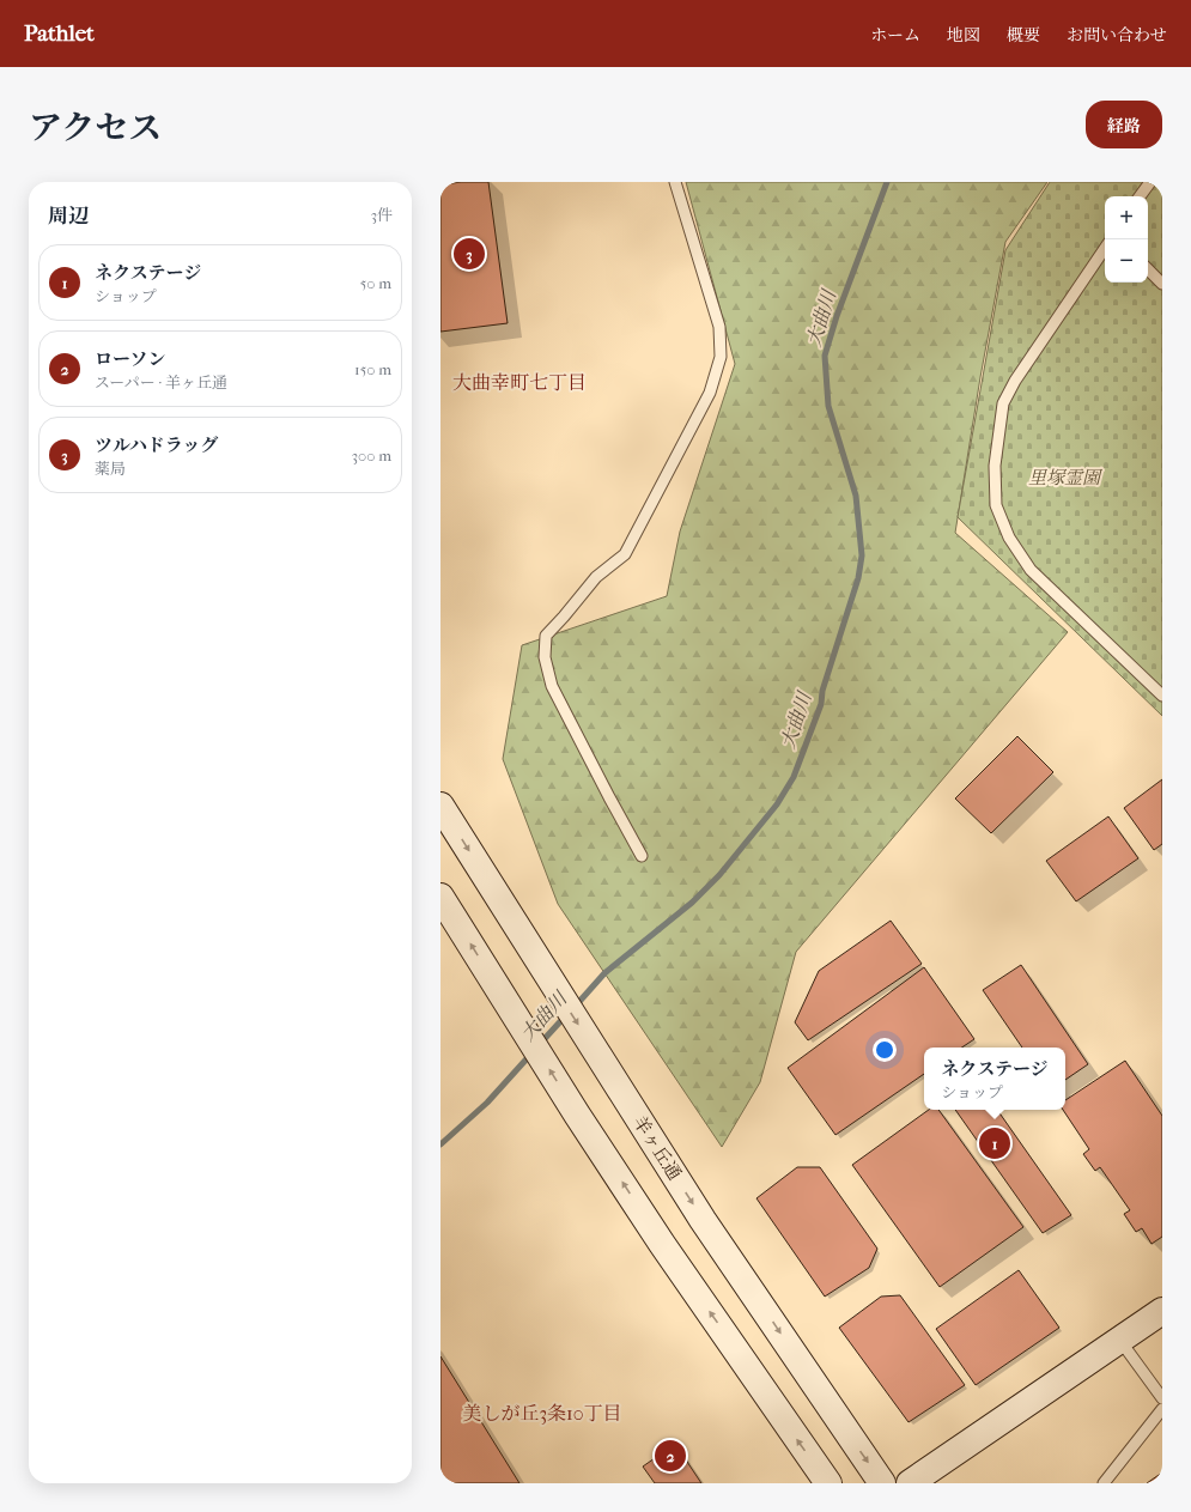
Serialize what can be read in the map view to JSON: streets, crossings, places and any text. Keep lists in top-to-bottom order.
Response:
{
  "streets": {
    "main road": ["羊ヶ丘通"]
  },
  "districts": ["大曲幸町七丁目", "美しが丘3条10丁目"],
  "water": ["大曲川"],
  "parks": ["里塚霊園"],
  "page": {
    "header": "Pathlet",
    "nav": [
      "ホーム",
      "地図",
      "概要",
      "お問い合わせ"
    ],
    "title": "アクセス",
    "buttons": "経路",
    "heading": ["周辺", "3件"],
    "map_buttons": ["+", "−"],
    "pins": ["3", "1", "2"],
    "list": [
      {
        "mark": "1",
        "name": "ネクステージ",
        "note": "ショップ",
        "value": "50 m"
      },
      {
        "mark": "2",
        "name": "ローソン",
        "note": "スーパー · 羊ヶ丘通",
        "value": "150 m"
      },
      {
        "mark": "3",
        "name": "ツルハドラッグ",
        "note": "薬局",
        "value": "300 m"
      }
    ],
    "popup": ["ネクステージ", "ショップ"]
  }
}
